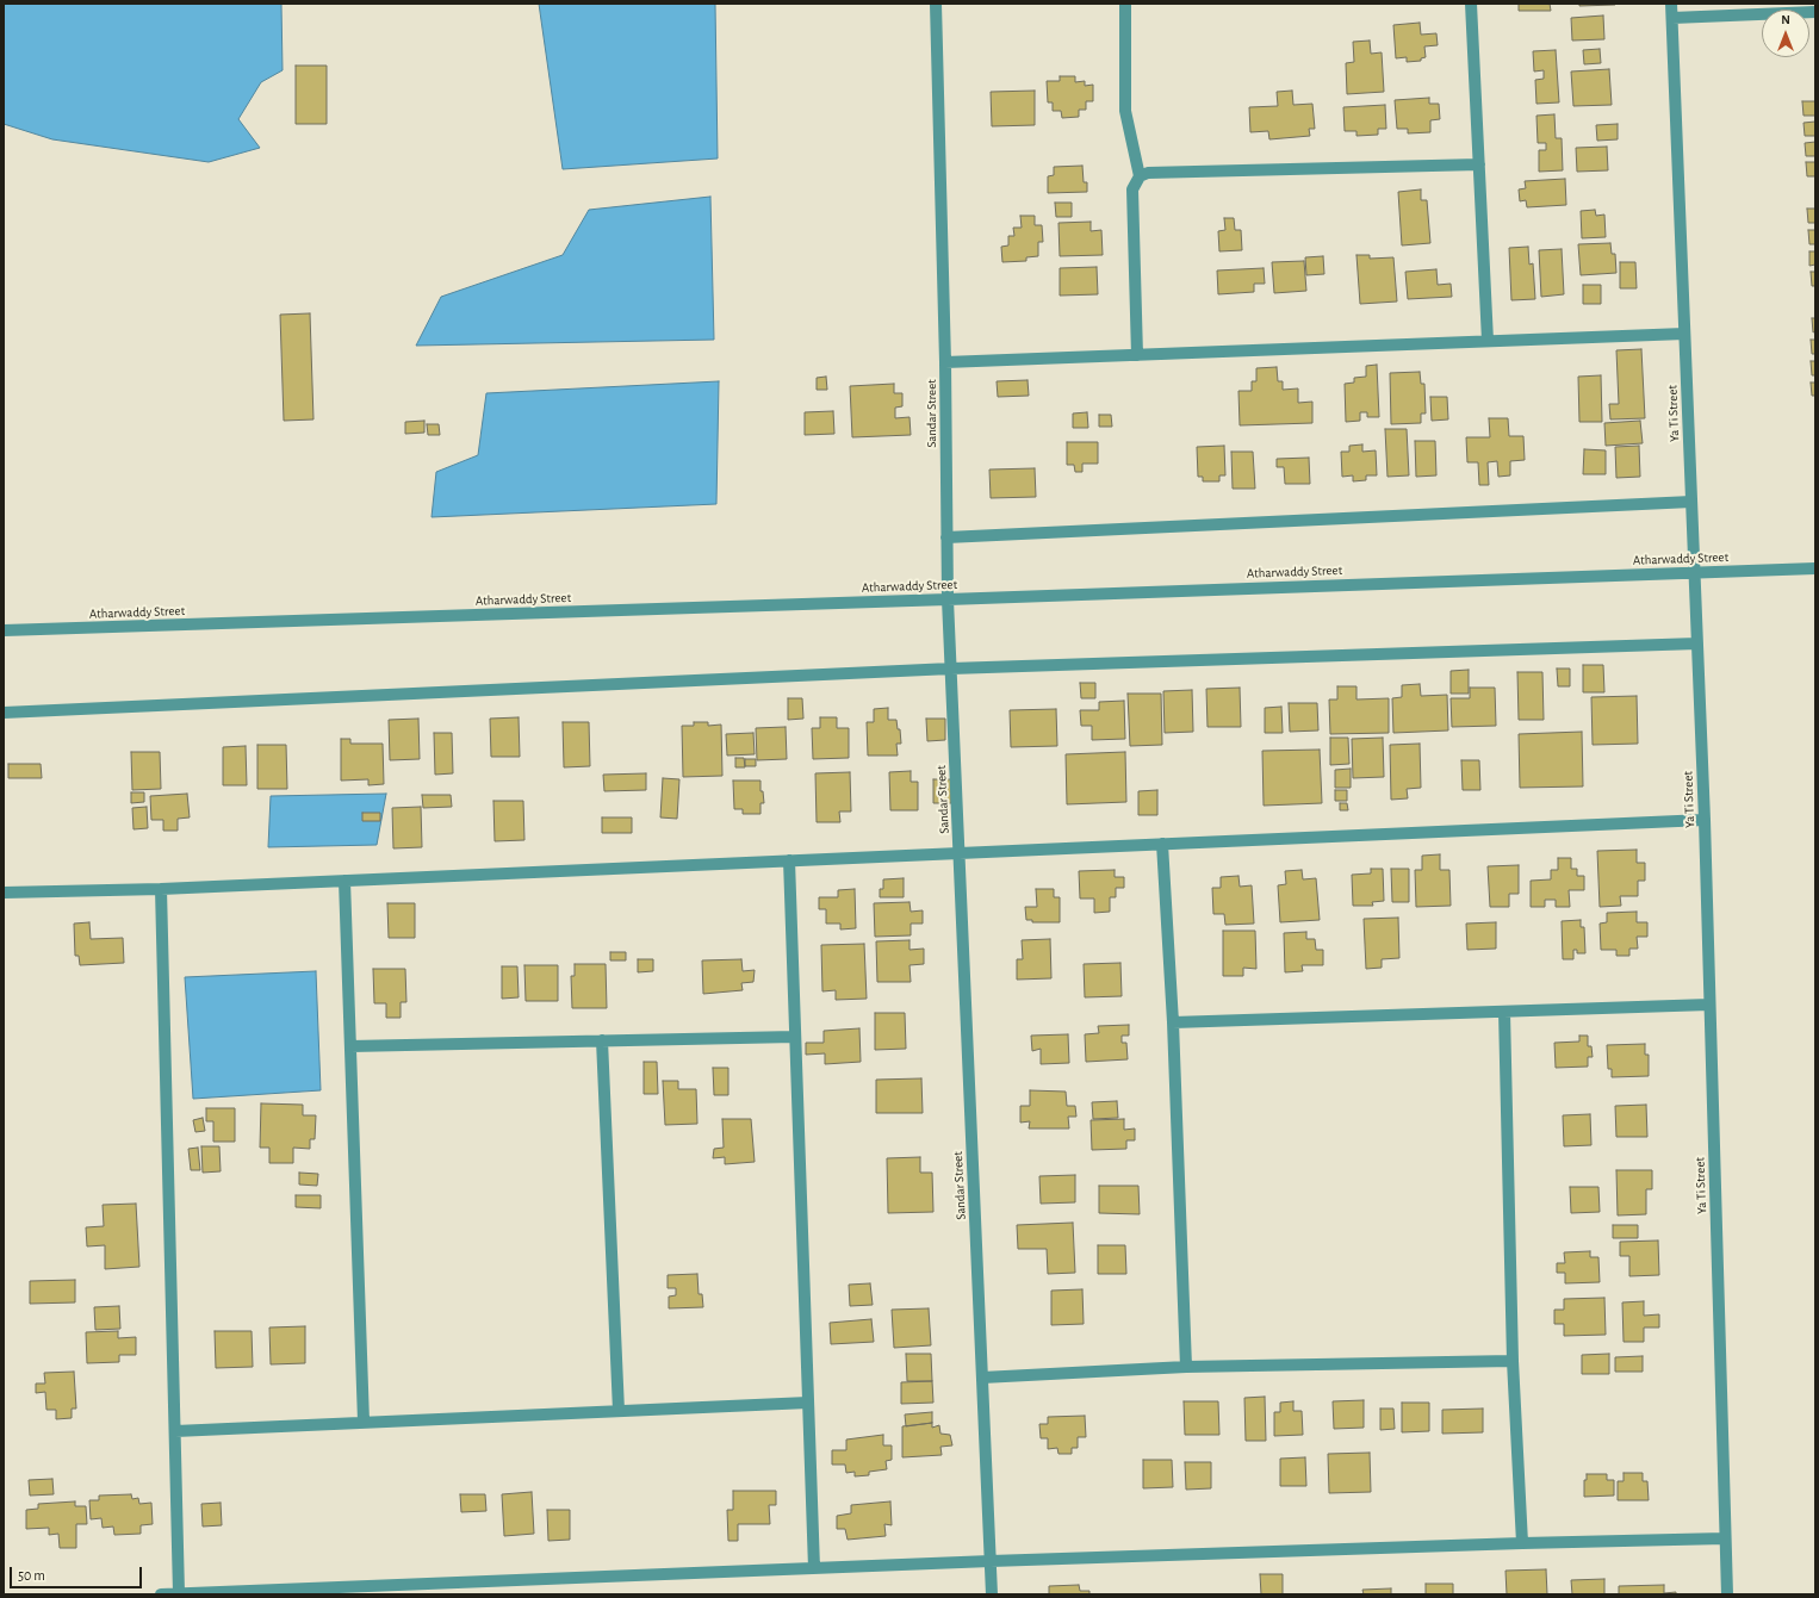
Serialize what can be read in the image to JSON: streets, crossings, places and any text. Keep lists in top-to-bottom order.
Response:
{
  "streets": {
    "street": ["Sandar Street", "Ya Ti Street", "Atharwaddy Street"]
  },
  "crossings": [
    ["Sandar Street", "Atharwaddy Street"],
    ["Ya Ti Street", "Atharwaddy Street"]
  ],
  "scale_bar": "50 m",
  "north": "top"
}
